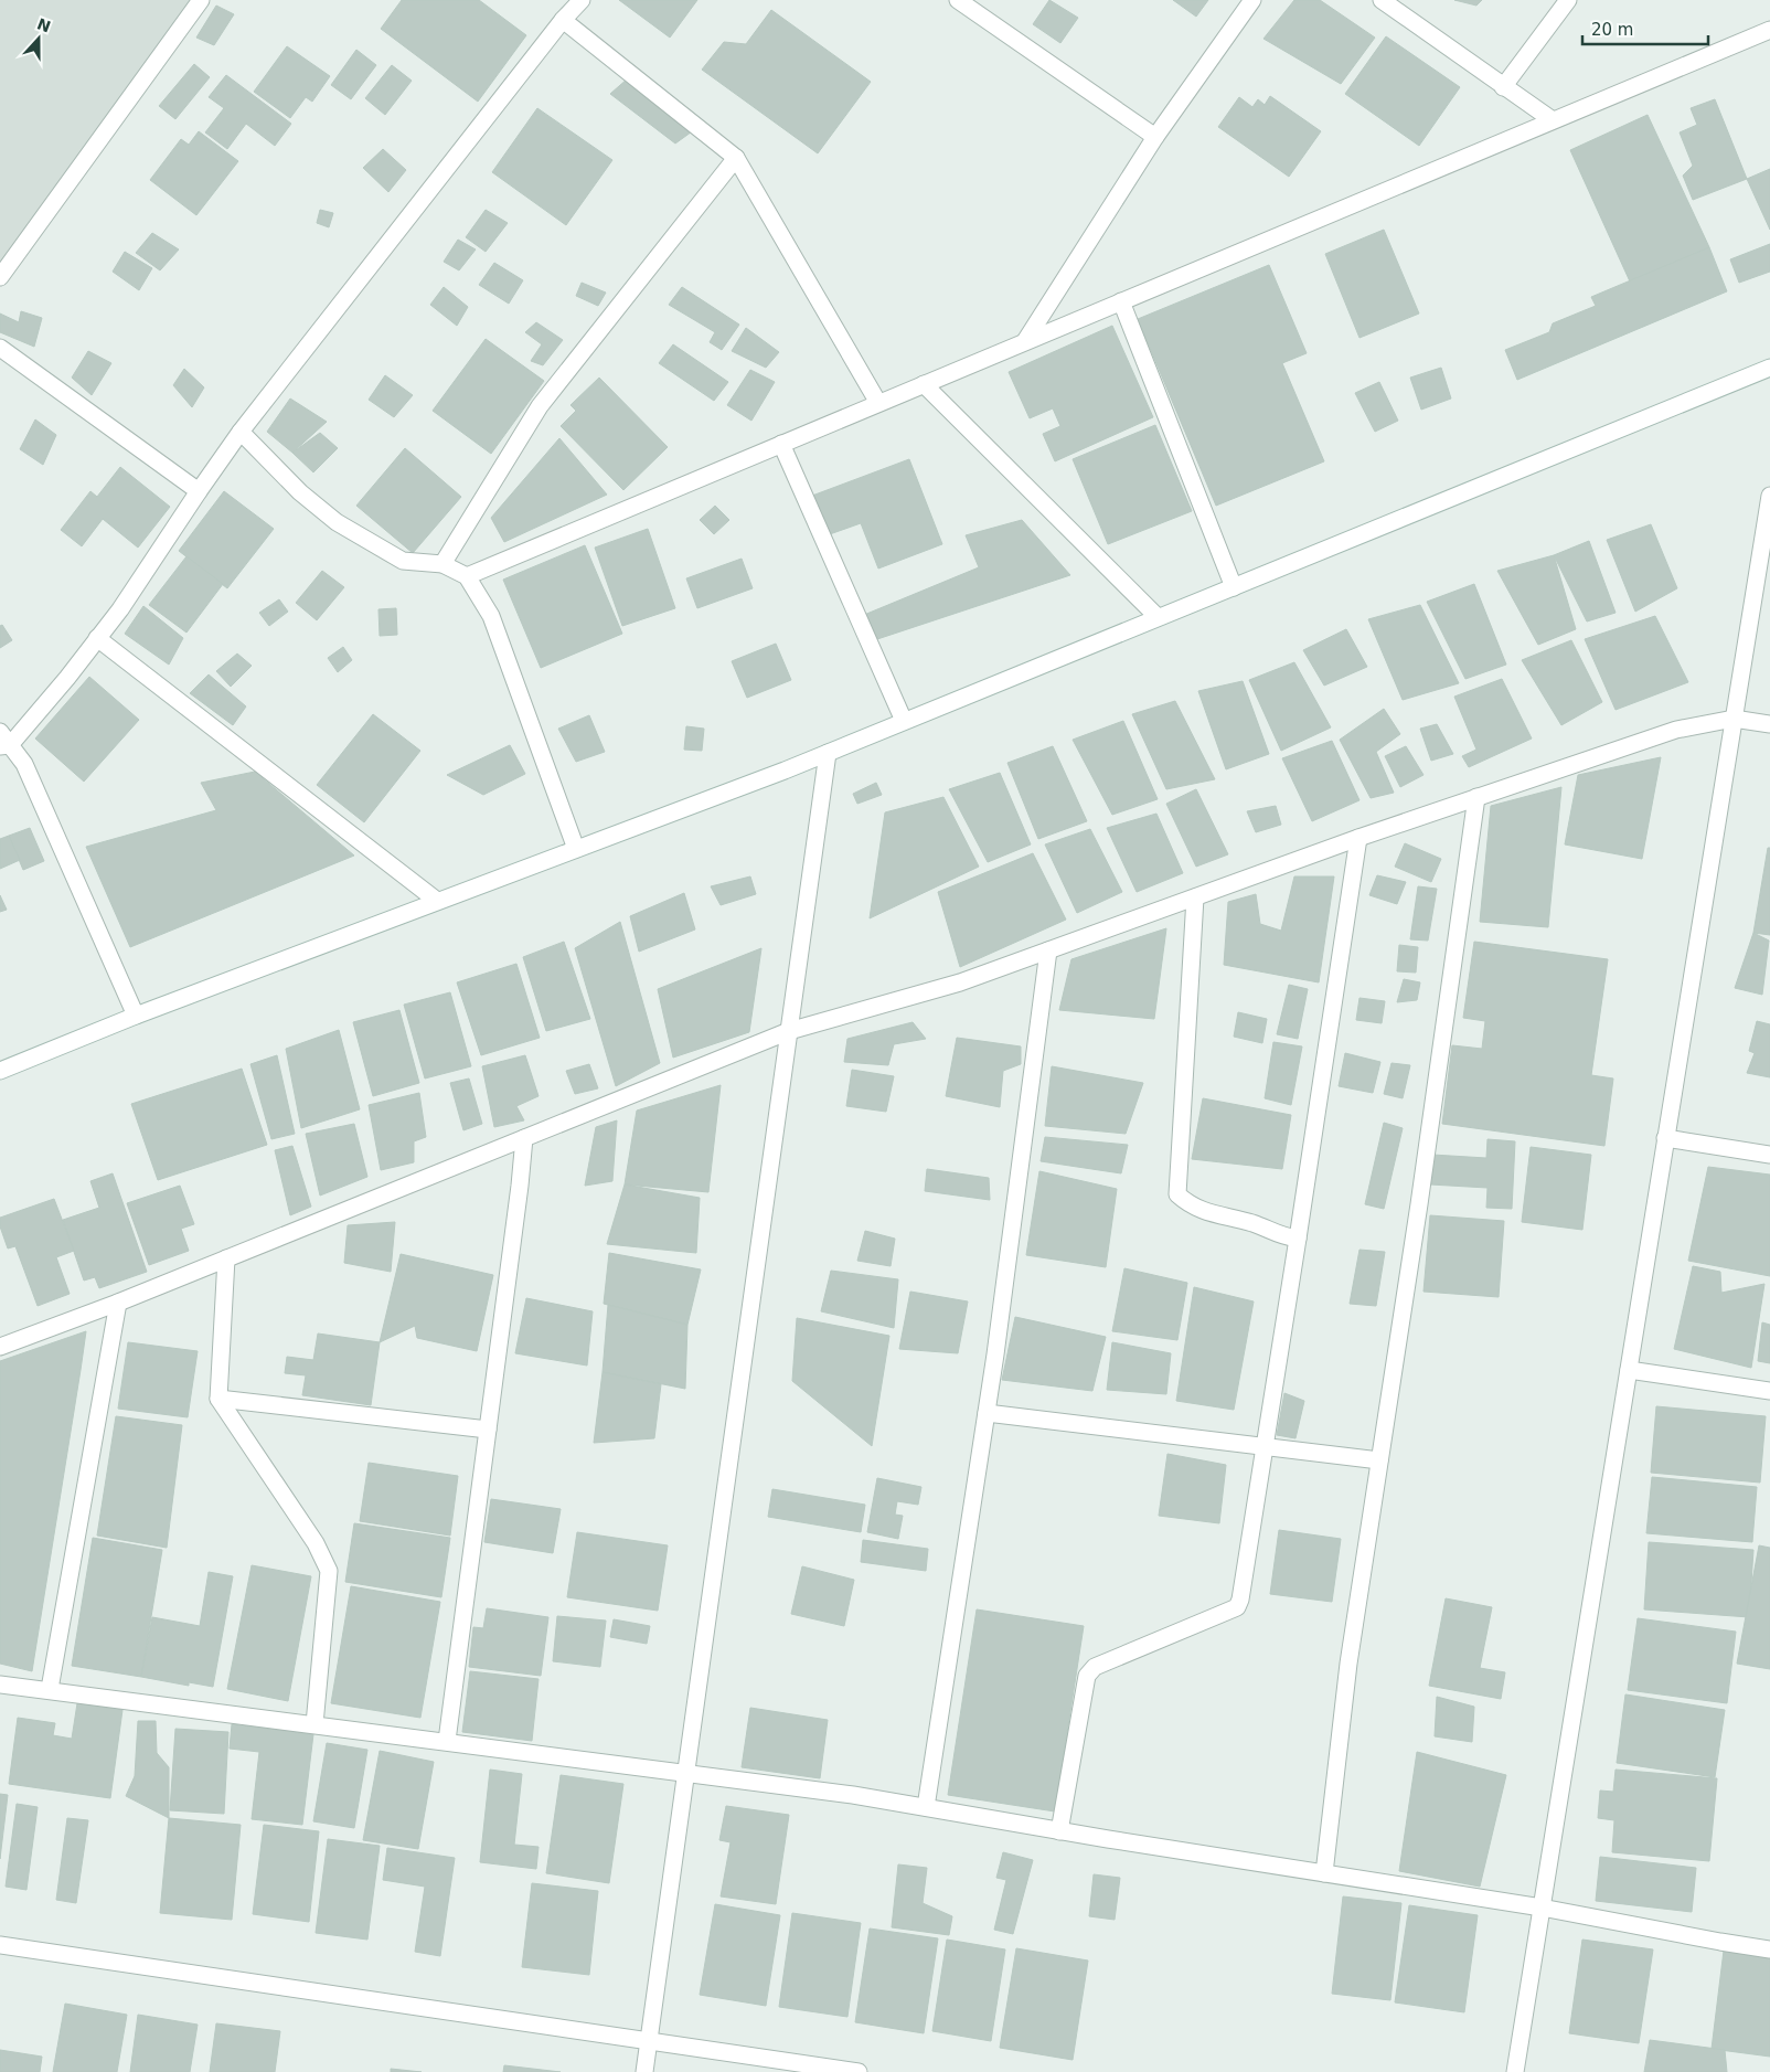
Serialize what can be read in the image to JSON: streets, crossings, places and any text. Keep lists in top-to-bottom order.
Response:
{
  "scale_bar": "20 m",
  "north": "top"
}
